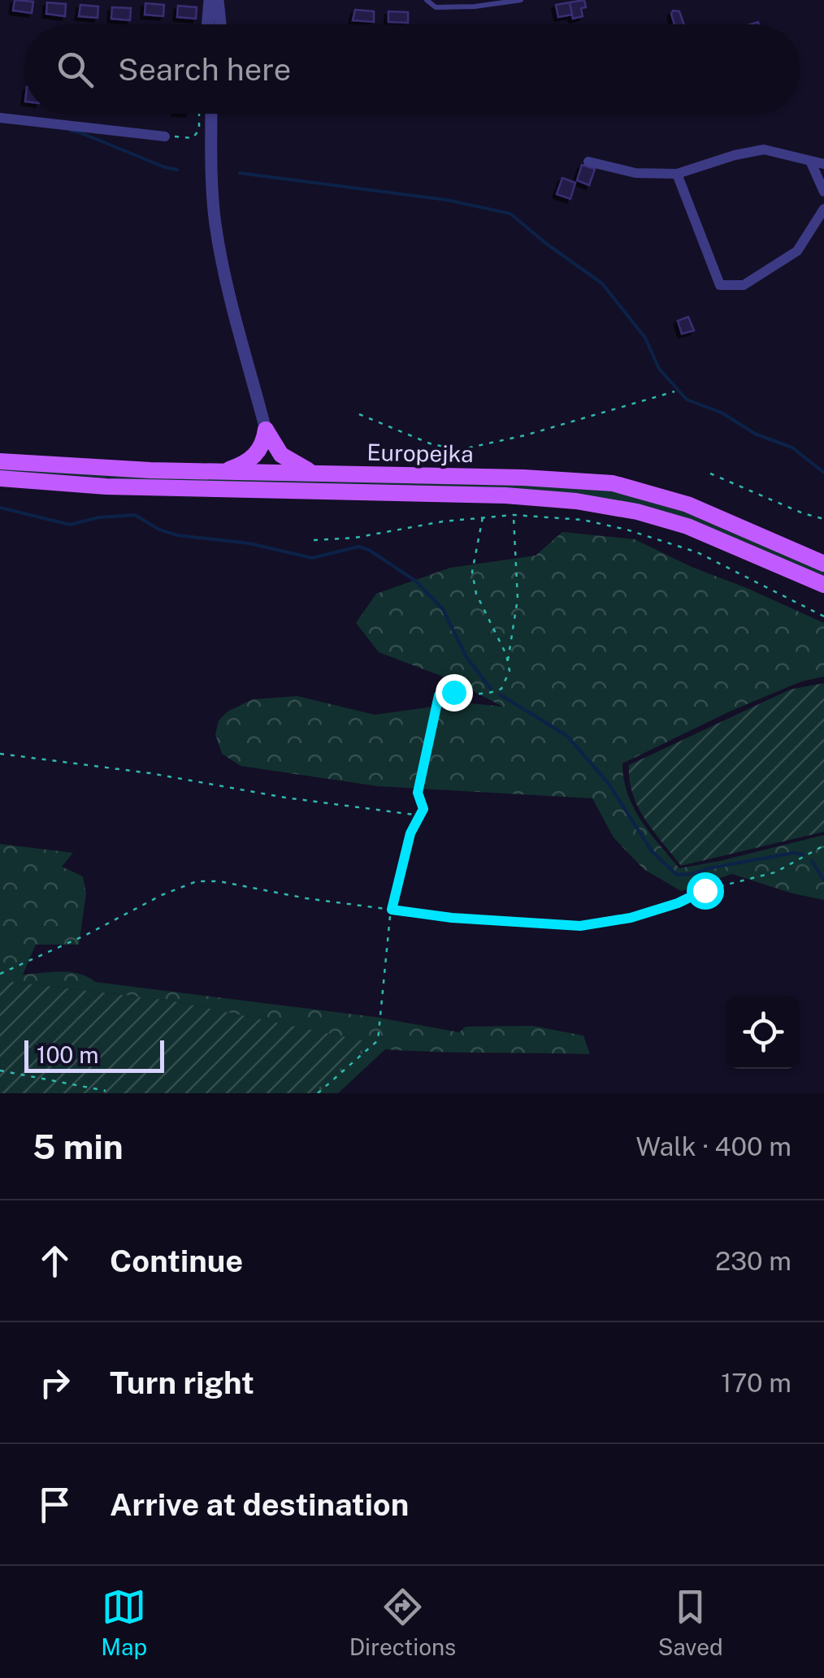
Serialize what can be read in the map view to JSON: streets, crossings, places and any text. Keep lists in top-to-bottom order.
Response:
{
  "streets": {
    "main road": ["Europejka"]
  },
  "scale_bar": "100 m",
  "page": {
    "search": "Search here",
    "scale": "100 m",
    "heading": ["5 min", "Walk · 400 m"],
    "list": [
      ["Continue", "230 m"],
      ["Turn right", "170 m"],
      "Arrive at destination"
    ],
    "nav": ["Map", "Directions", "Saved"]
  }
}
